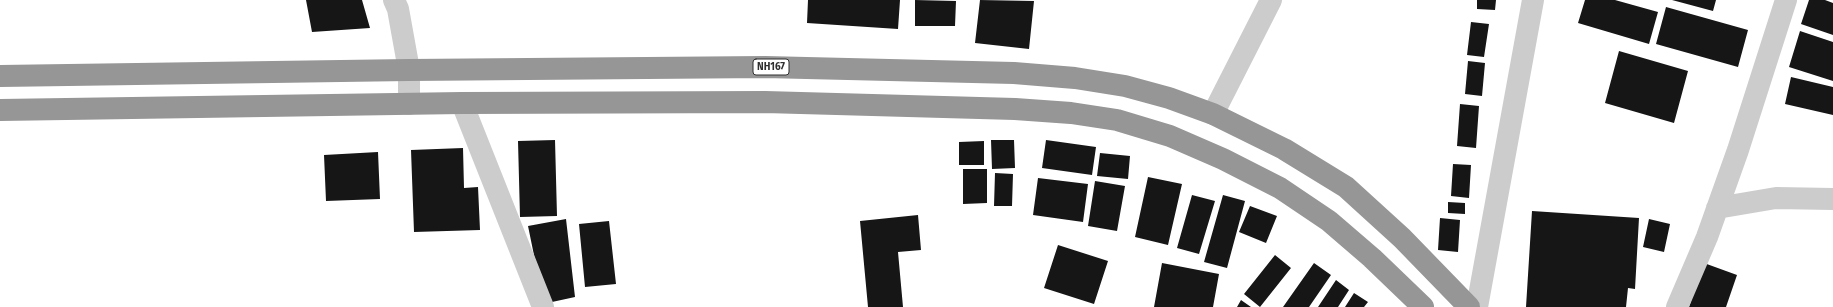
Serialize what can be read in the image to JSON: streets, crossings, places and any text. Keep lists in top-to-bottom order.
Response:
{
  "streets": {
    "highway": ["NH167"]
  }
}
